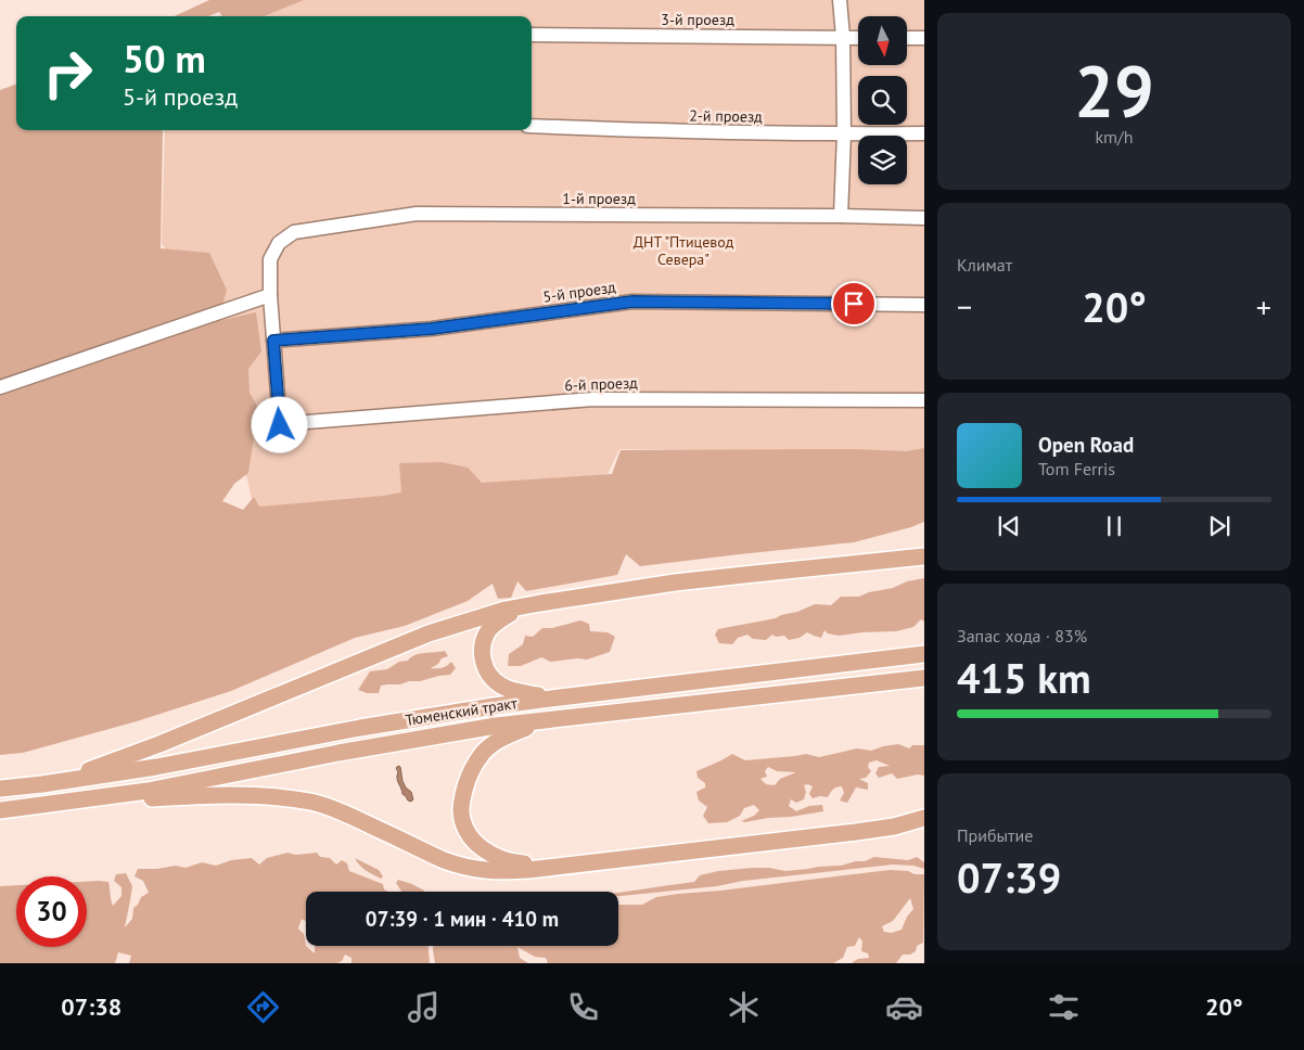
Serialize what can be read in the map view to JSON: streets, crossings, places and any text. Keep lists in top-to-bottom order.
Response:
{
  "streets": {
    "main road": ["Тюменский тракт"],
    "street": [
      "3-й проезд",
      "2-й проезд",
      "1-й проезд",
      "5-й проезд",
      "6-й проезд"
    ]
  },
  "crossings": [
    ["5-й проезд", "6-й проезд"]
  ],
  "parks": ["ДНТ \"Птицевод Севера\""],
  "north": "bottom",
  "page": {
    "tile": [
      ["29", "km/h"],
      "Климат",
      ["Запас хода · 83%", "415 km"],
      ["Прибытие", "07:39"]
    ],
    "turn": ["50 m", "5-й проезд"],
    "heat": ["−", "20°", "+"],
    "song": ["Open Road", "Tom Ferris"],
    "limit": "30",
    "trip": "07:39 · 1 мин · 410 m",
    "tabs": ["07:38", "20°"]
  }
}
